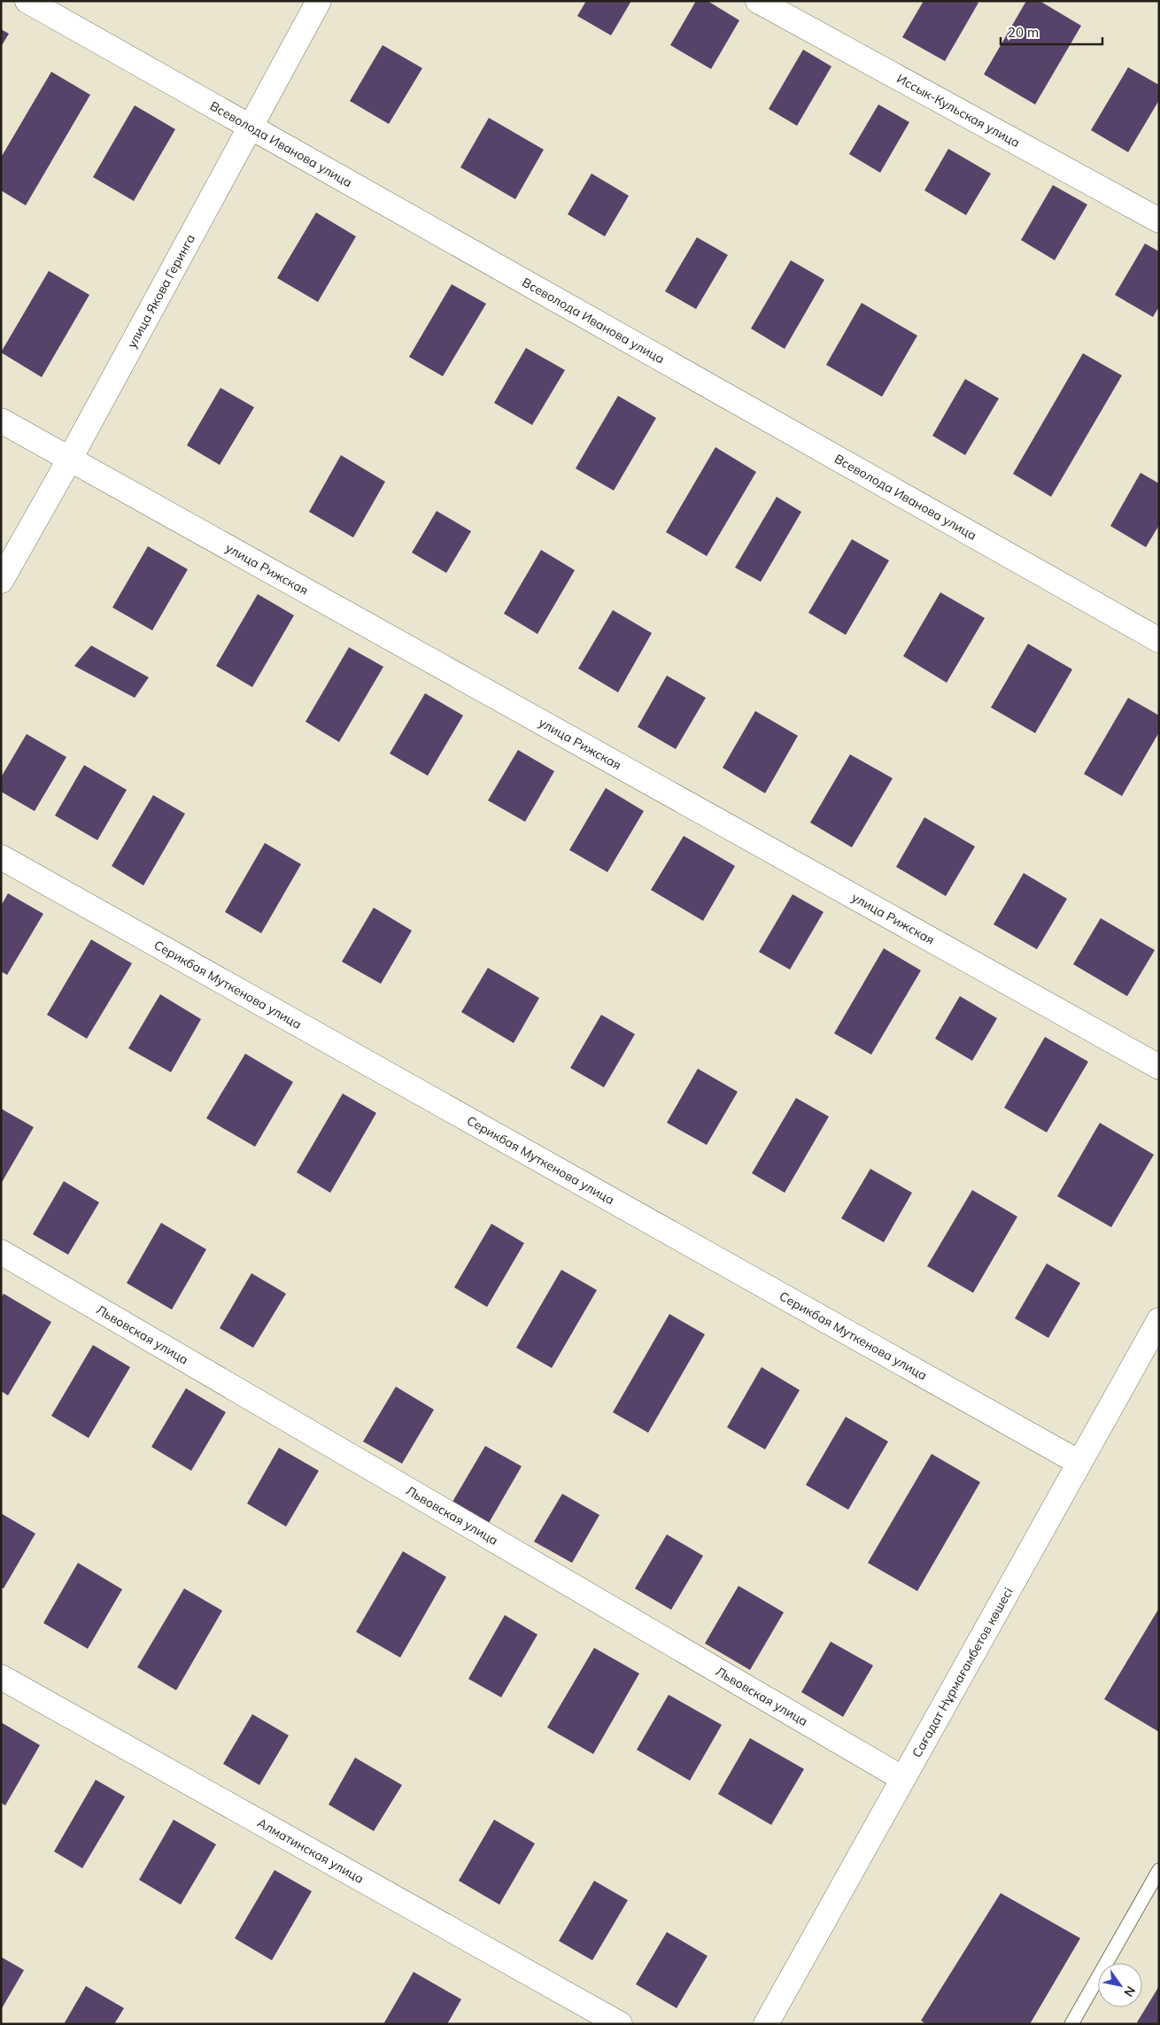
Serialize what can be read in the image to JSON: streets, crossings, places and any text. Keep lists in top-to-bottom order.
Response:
{
  "streets": {
    "street": [
      "Иссык-Кульская улица",
      "Всеволода Иванова улица",
      "улица Якова Геринга",
      "улица Рижская",
      "Серикбая Муткенова улица",
      "Львовская улица",
      "Сағадат Нұрмағамбетов көшесі",
      "Алматинская улица"
    ]
  },
  "crossings": [
    ["Всеволода Иванова улица", "улица Якова Геринга"],
    ["улица Якова Геринга", "улица Рижская"],
    ["Серикбая Муткенова улица", "Сағадат Нұрмағамбетов көшесі"],
    ["Львовская улица", "Сағадат Нұрмағамбетов көшесі"]
  ],
  "scale_bar": "20 m",
  "north": "bottom right"
}
